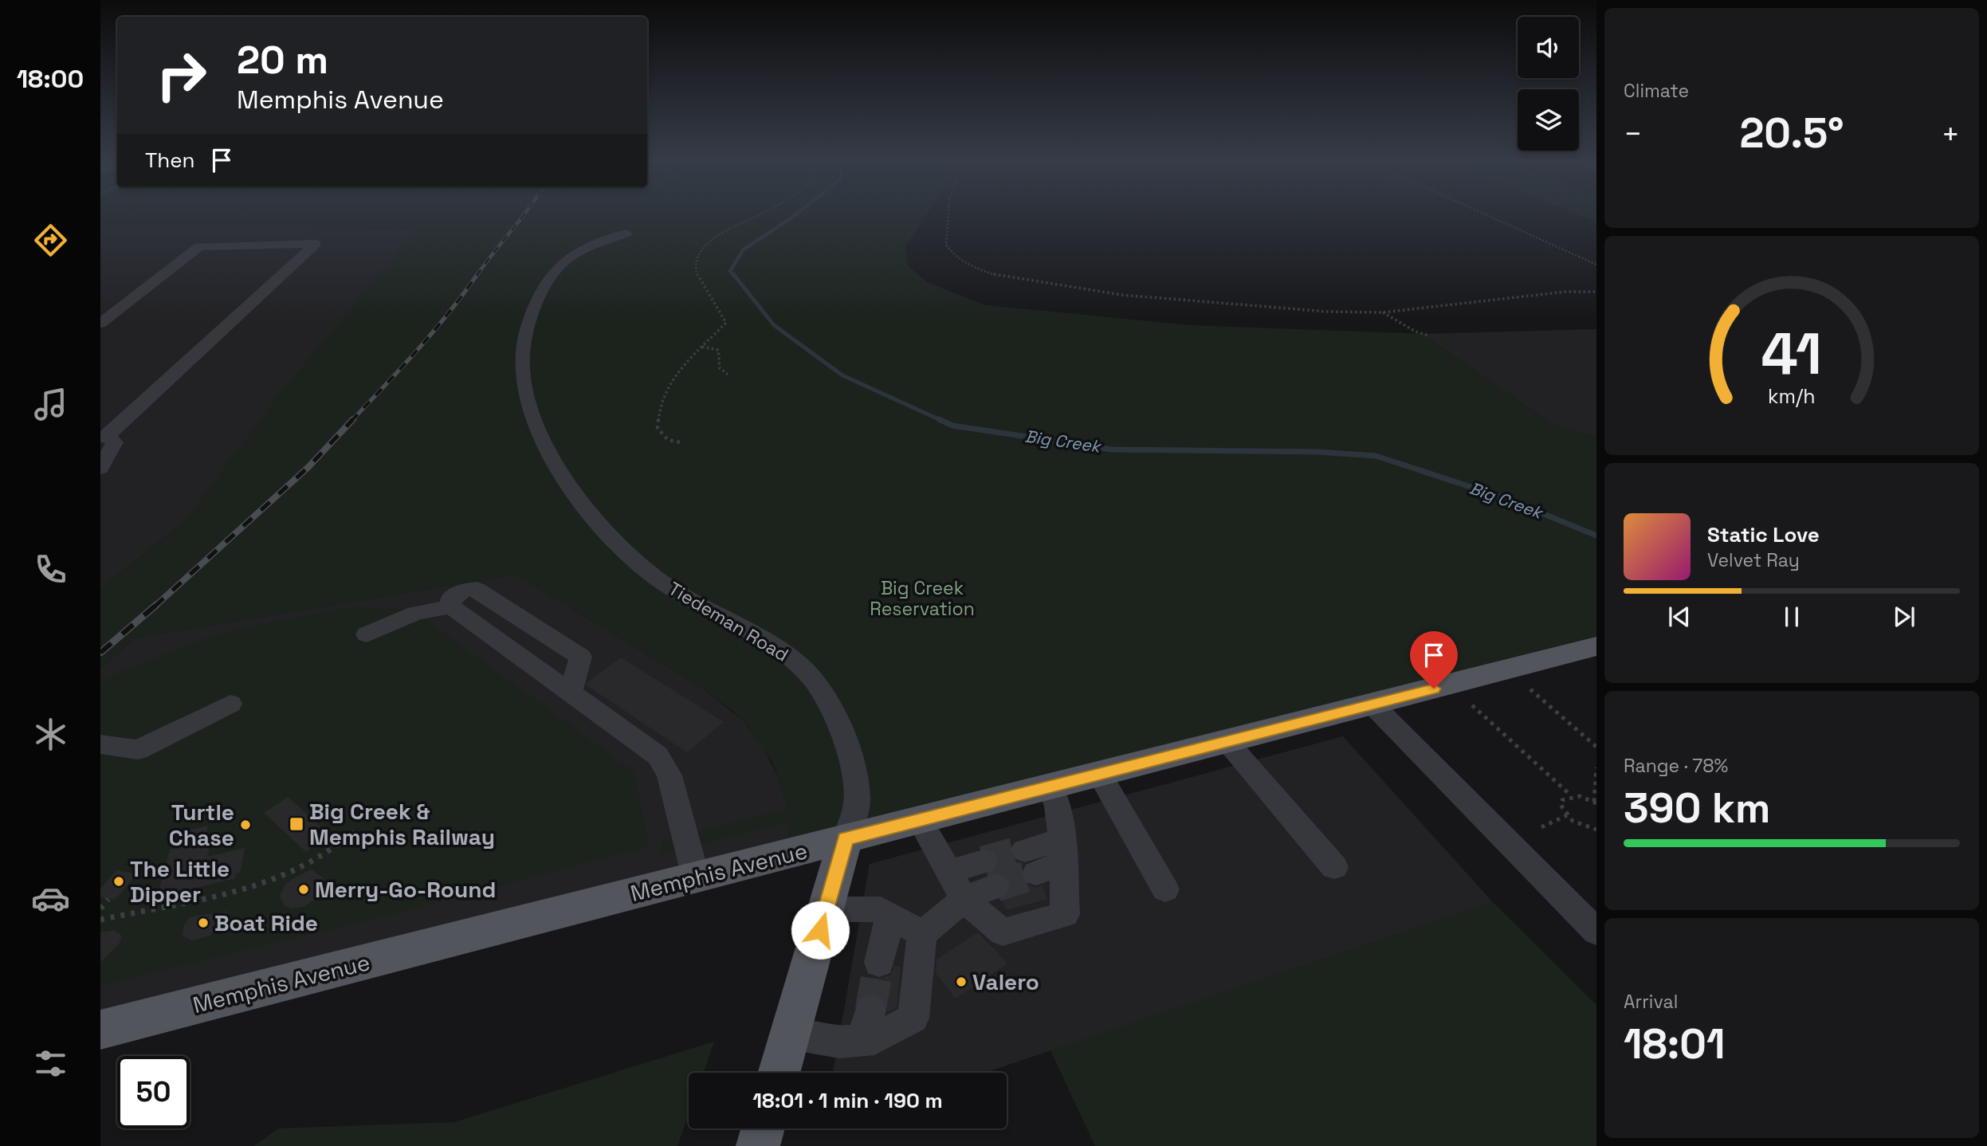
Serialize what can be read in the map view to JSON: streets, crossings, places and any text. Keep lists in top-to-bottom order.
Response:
{
  "streets": {
    "main road": ["Tiedeman Road", "Memphis Avenue"]
  },
  "crossings": [
    ["Tiedeman Road", "Memphis Avenue"]
  ],
  "water": ["Big Creek"],
  "parks": ["Big Creek Reservation"],
  "places": {
    "transit": ["Big Creek & Memphis Railway"],
    "other": [
      "Turtle Chase",
      "The Little Dipper",
      "Merry-Go-Round",
      "Boat Ride",
      "Valero"
    ]
  },
  "page": {
    "tabs": "18:00",
    "tile": [
      "Climate",
      ["Range · 78%", "390 km"],
      ["Arrival", "18:01"]
    ],
    "turn": ["20 m", "Memphis Avenue"],
    "heat": ["−", "20.5°", "+"],
    "then": "Then",
    "song": ["Static Love", "Velvet Ray"],
    "limit": "50",
    "trip": "18:01 · 1 min · 190 m",
    "gauge": ["41", "km/h"]
  }
}
